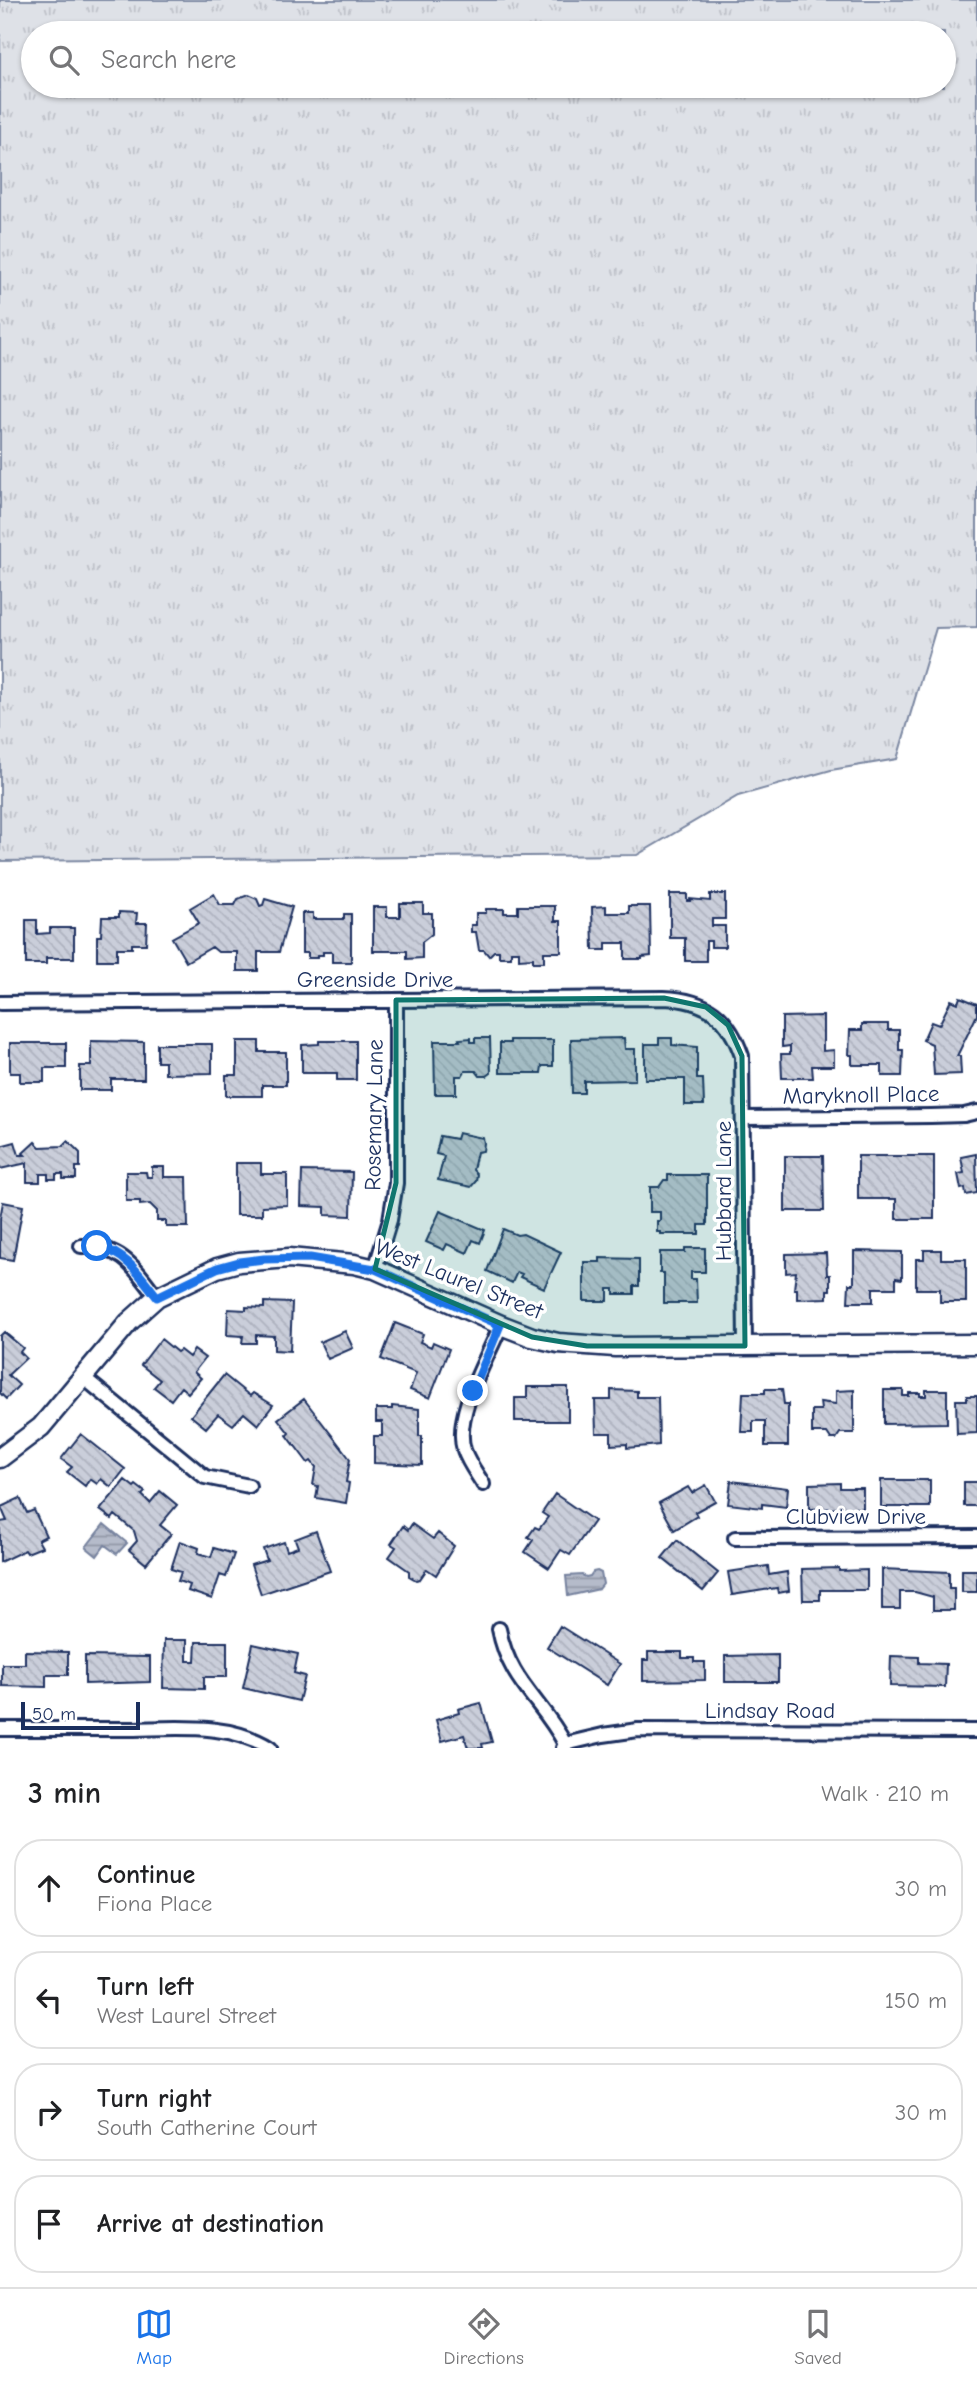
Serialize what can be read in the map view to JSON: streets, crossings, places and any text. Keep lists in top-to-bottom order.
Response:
{
  "streets": {
    "street": [
      "Greenside Drive",
      "Maryknoll Place",
      "Rosemary Lane",
      "Hubbard Lane",
      "West Laurel Street",
      "Clubview Drive",
      "Lindsay Road"
    ]
  },
  "crossings": [
    ["Greenside Drive", "Rosemary Lane"],
    ["Greenside Drive", "Hubbard Lane"],
    ["Maryknoll Place", "Hubbard Lane"],
    ["Rosemary Lane", "West Laurel Street"],
    ["Hubbard Lane", "West Laurel Street"]
  ],
  "scale_bar": "50 m",
  "page": {
    "search": "Search here",
    "scale": "50 m",
    "heading": ["3 min", "Walk · 210 m"],
    "list": [
      ["Continue", "Fiona Place", "30 m"],
      ["Turn left", "West Laurel Street", "150 m"],
      ["Turn right", "South Catherine Court", "30 m"],
      "Arrive at destination"
    ],
    "nav": ["Map", "Directions", "Saved"]
  }
}
